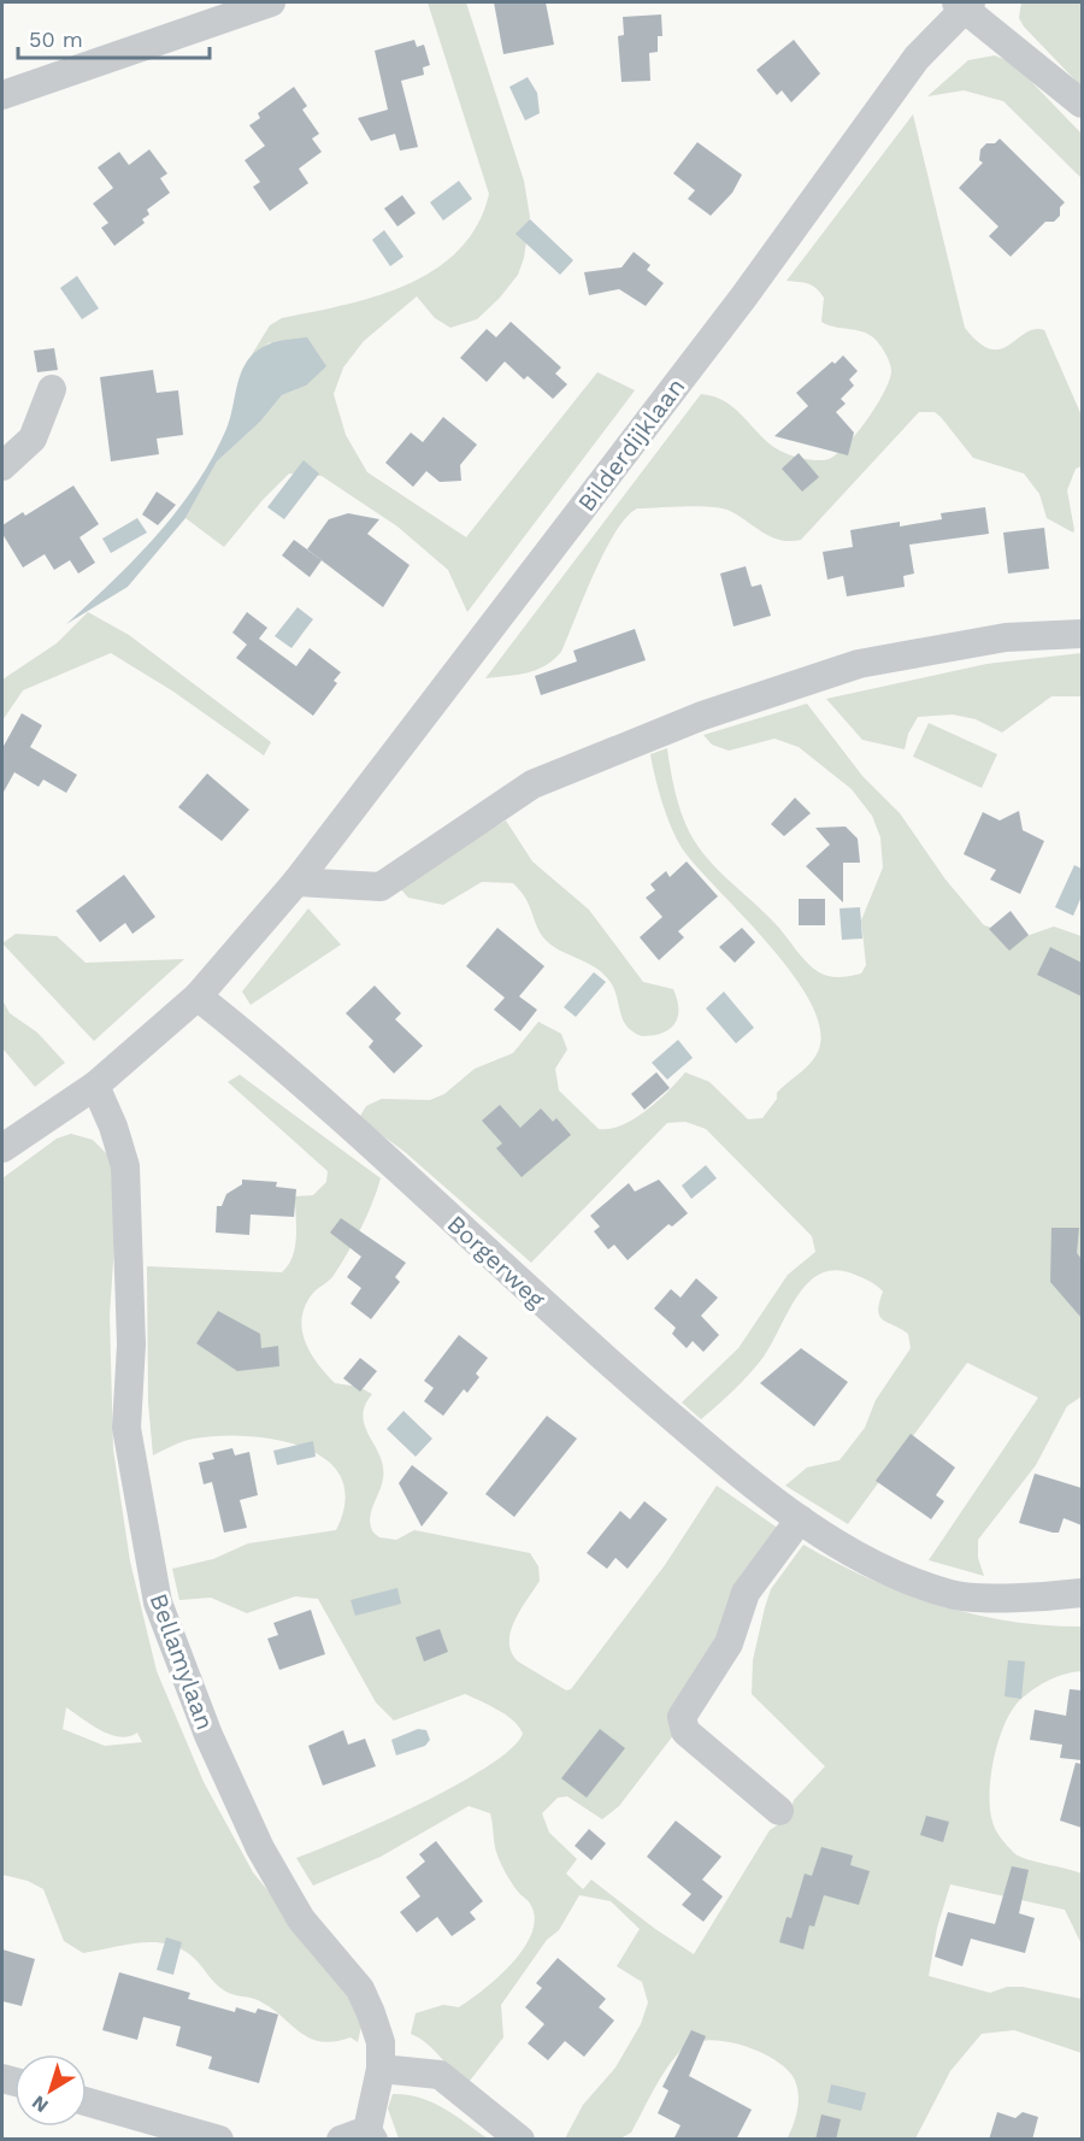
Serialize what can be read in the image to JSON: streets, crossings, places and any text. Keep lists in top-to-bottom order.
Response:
{
  "streets": {
    "street": ["Bilderdijklaan", "Borgerweg", "Bellamylaan"]
  },
  "crossings": [
    ["Bilderdijklaan", "Borgerweg"],
    ["Bilderdijklaan", "Bellamylaan"]
  ],
  "scale_bar": "50 m",
  "north": "bottom left"
}
